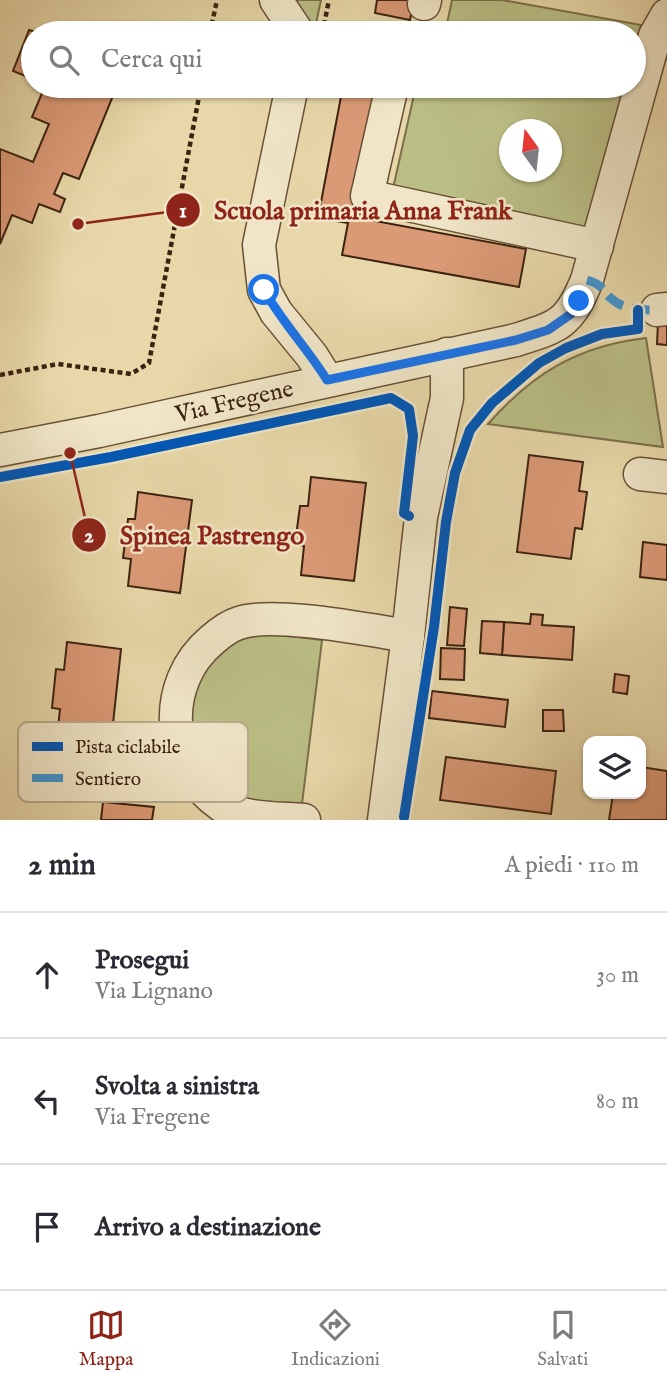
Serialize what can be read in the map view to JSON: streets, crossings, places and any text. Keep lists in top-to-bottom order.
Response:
{
  "streets": {
    "street": ["Via Fregene"]
  },
  "places": ["Scuola primaria Anna Frank", "Spinea Pastrengo"],
  "legend": ["Pista ciclabile", "Sentiero"],
  "north": "top",
  "page": {
    "search": "Cerca qui",
    "heading": ["2 min", "A piedi · 110 m"],
    "list": [
      ["Prosegui", "Via Lignano", "30 m"],
      ["Svolta a sinistra", "Via Fregene", "80 m"],
      "Arrivo a destinazione"
    ],
    "nav": ["Mappa", "Indicazioni", "Salvati"]
  }
}
